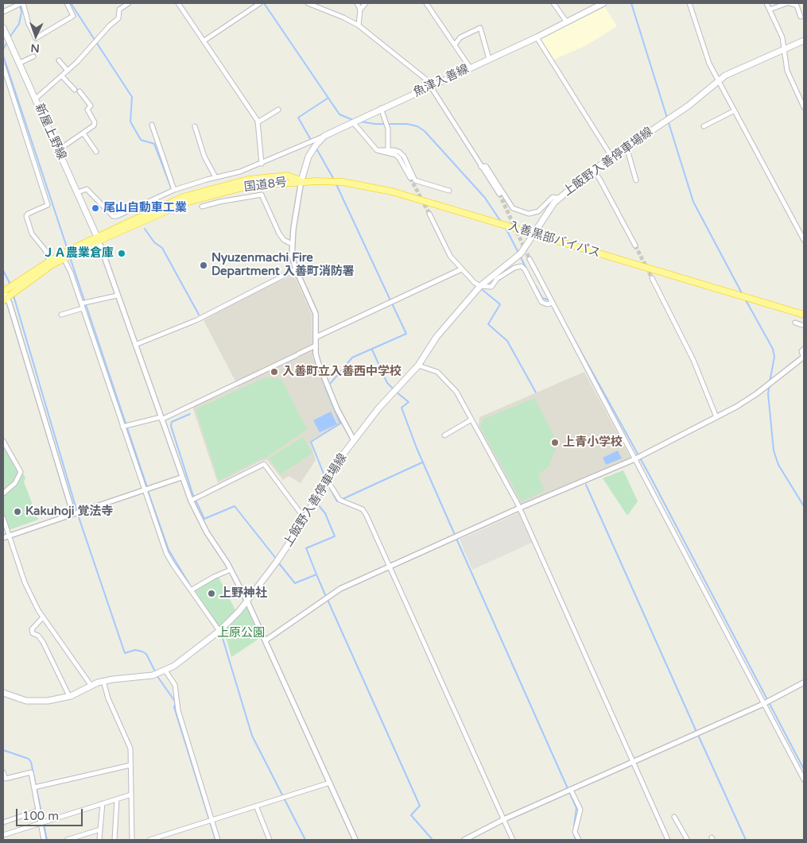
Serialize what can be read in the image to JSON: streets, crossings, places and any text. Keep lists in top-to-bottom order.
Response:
{
  "streets": {
    "highway": ["国道8号", "入善黒部バイパス"],
    "main road": ["魚津入善線", "新屋上野線", "上飯野入善停車場線"]
  },
  "crossings": [
    ["魚津入善線", "国道8号"],
    ["魚津入善線", "入善黒部バイパス"],
    ["新屋上野線", "国道8号"],
    ["上飯野入善停車場線", "入善黒部バイパス"],
    ["国道8号", "入善黒部バイパス"]
  ],
  "parks": ["上原公園"],
  "places": [
    "尾山自動車工業",
    "ＪＡ農業倉庫",
    "Nyuzenmachi Fire Department 入善町消防署",
    "入善町立入善西中学校",
    "上青小学校",
    "Kakuhoji 覚法寺",
    "上野神社"
  ],
  "scale_bar": "100 m",
  "north": "bottom"
}
